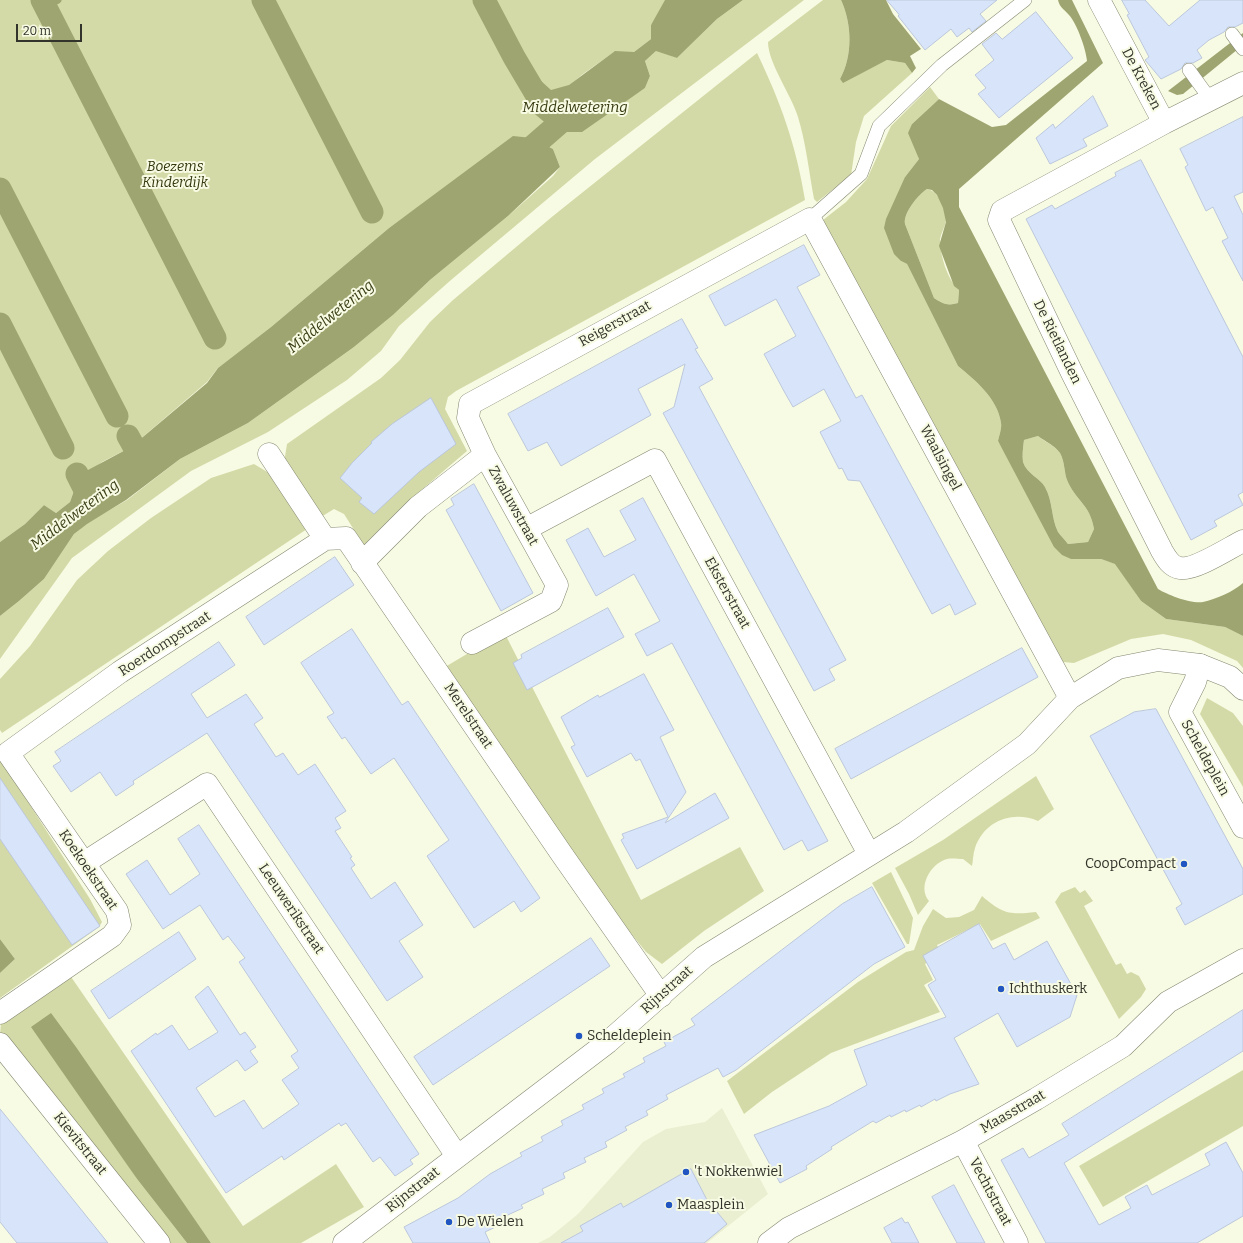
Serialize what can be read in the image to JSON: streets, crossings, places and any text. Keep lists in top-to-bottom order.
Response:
{
  "streets": {
    "street": [
      "De Kreken",
      "Reigerstraat",
      "De Rietlanden",
      "Waalsingel",
      "Zwaluwstraat",
      "Eksterstraat",
      "Roerdompstraat",
      "Merelstraat",
      "Scheldeplein",
      "Koekoekstraat",
      "Leeuwerikstraat",
      "Rijnstraat",
      "Maasstraat",
      "Kievitstraat",
      "Vechtstraat"
    ]
  },
  "crossings": [
    ["De Kreken", "De Rietlanden"],
    ["Reigerstraat", "Waalsingel"],
    ["Reigerstraat", "Zwaluwstraat"],
    ["Waalsingel", "Rijnstraat"],
    ["Zwaluwstraat", "Eksterstraat"],
    ["Zwaluwstraat", "Merelstraat"],
    ["Eksterstraat", "Rijnstraat"],
    ["Roerdompstraat", "Merelstraat"],
    ["Roerdompstraat", "Koekoekstraat"],
    ["Merelstraat", "Rijnstraat"],
    ["Koekoekstraat", "Leeuwerikstraat"],
    ["Leeuwerikstraat", "Rijnstraat"],
    ["Maasstraat", "Vechtstraat"]
  ],
  "water": ["Middelwetering"],
  "parks": ["Boezems Kinderdijk"],
  "places": [
    "CoopCompact",
    "Ichthuskerk",
    "Scheldeplein",
    "'t Nokkenwiel",
    "Maasplein",
    "De Wielen"
  ],
  "scale_bar": "20 m"
}
